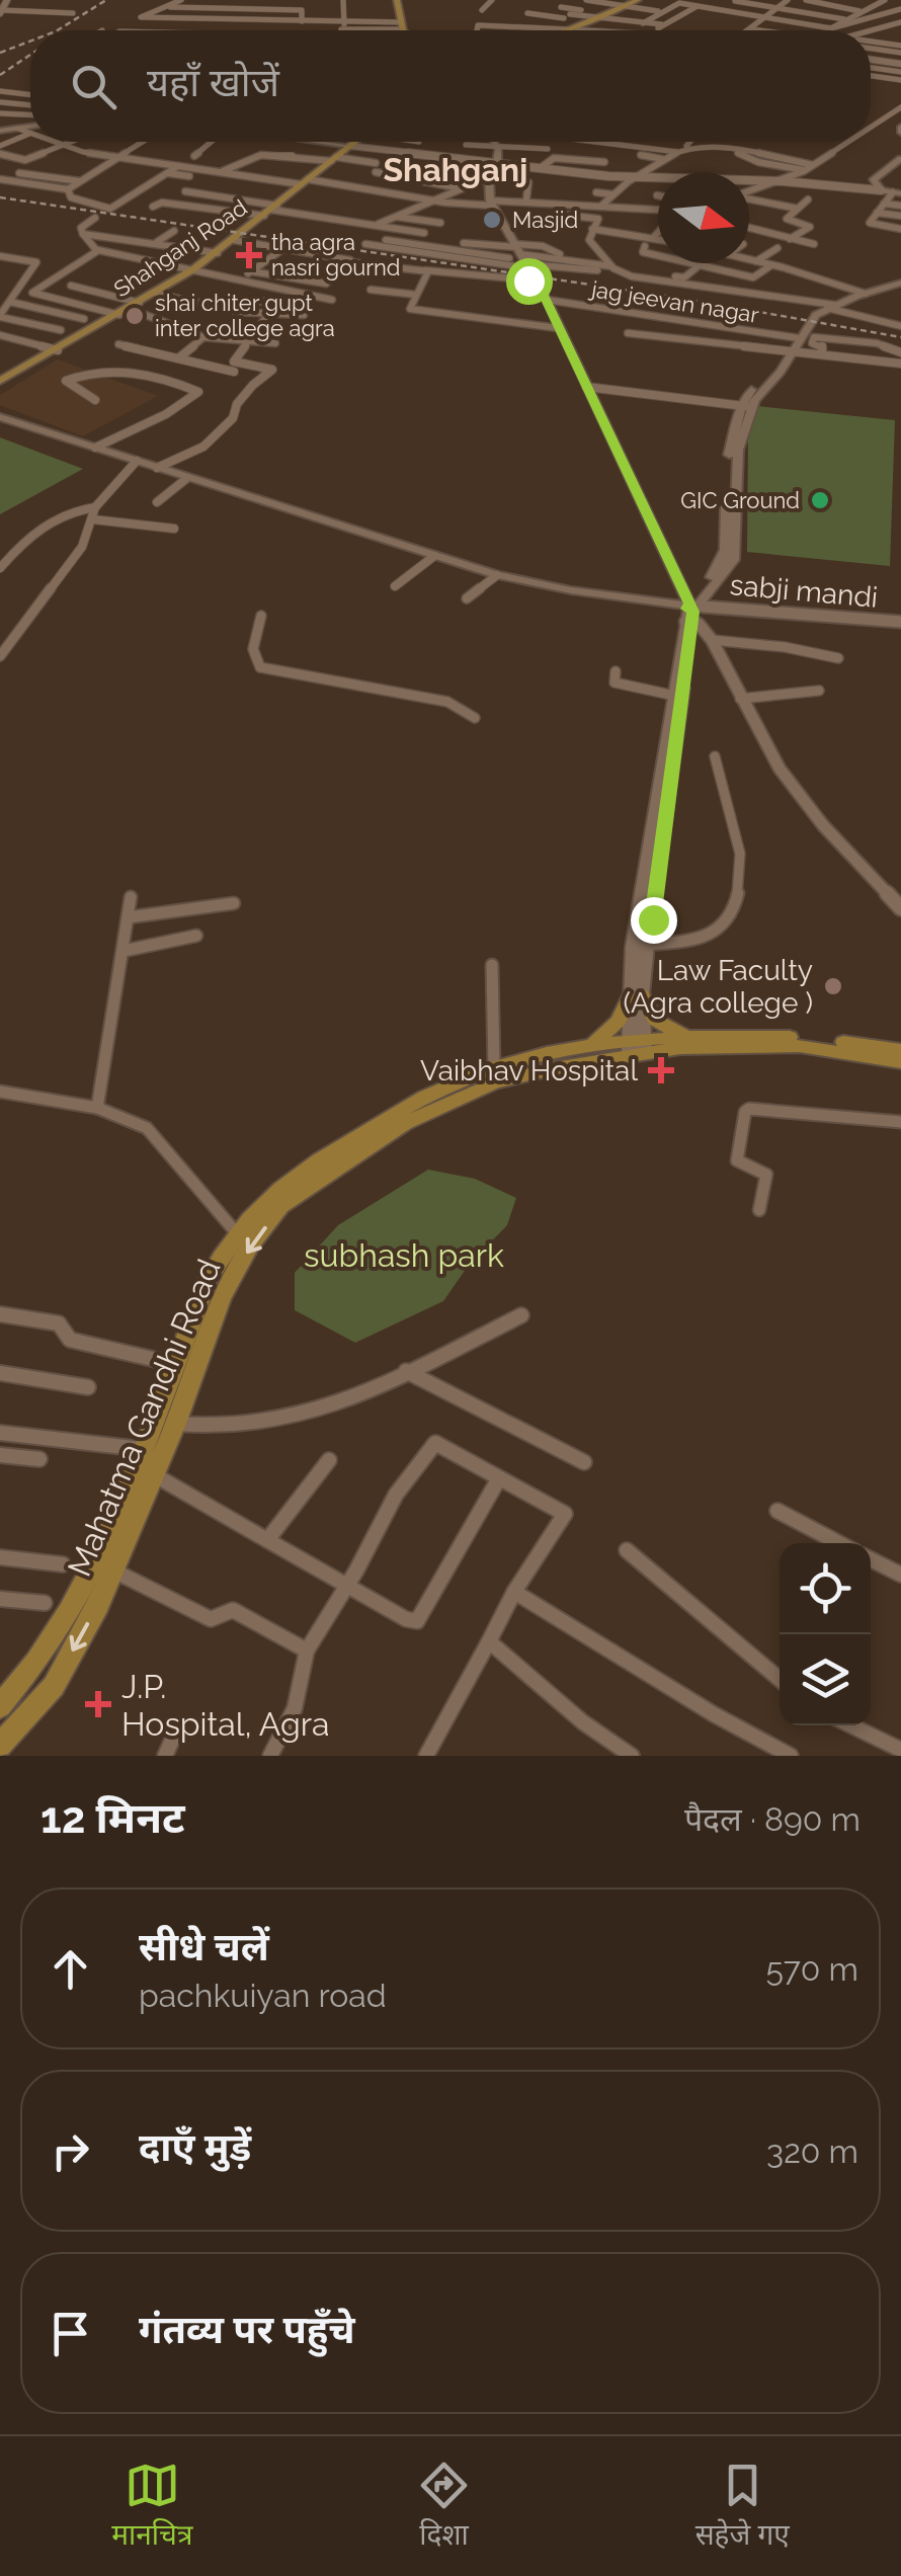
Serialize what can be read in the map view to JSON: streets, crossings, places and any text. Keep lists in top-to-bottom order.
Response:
{
  "streets": {
    "highway": ["Mahatma Gandhi Road"],
    "main road": ["Shahganj Road"],
    "street": ["jag jeevan nagar", "sabji mandi"]
  },
  "districts": ["Shahganj"],
  "parks": ["subhash park"],
  "places": {
    "other": [
      "Masjid",
      "shai chiter gupt inter college agra",
      "GIC Ground",
      "Law Faculty (Agra college )"
    ],
    "health": ["tha agra nasri gournd", "Vaibhav Hospital", "J.P. Hospital, Agra"]
  },
  "north": "right",
  "page": {
    "search": "यहाँ खोजें",
    "heading": ["12 मिनट", "पैदल · 890 m"],
    "list": [
      ["सीधे चलें", "pachkuiyan road", "570 m"],
      ["दाएँ मुड़ें", "320 m"],
      "गंतव्य पर पहुँचे"
    ],
    "nav": ["मानचित्र", "दिशा", "सहेजे गए"]
  }
}
